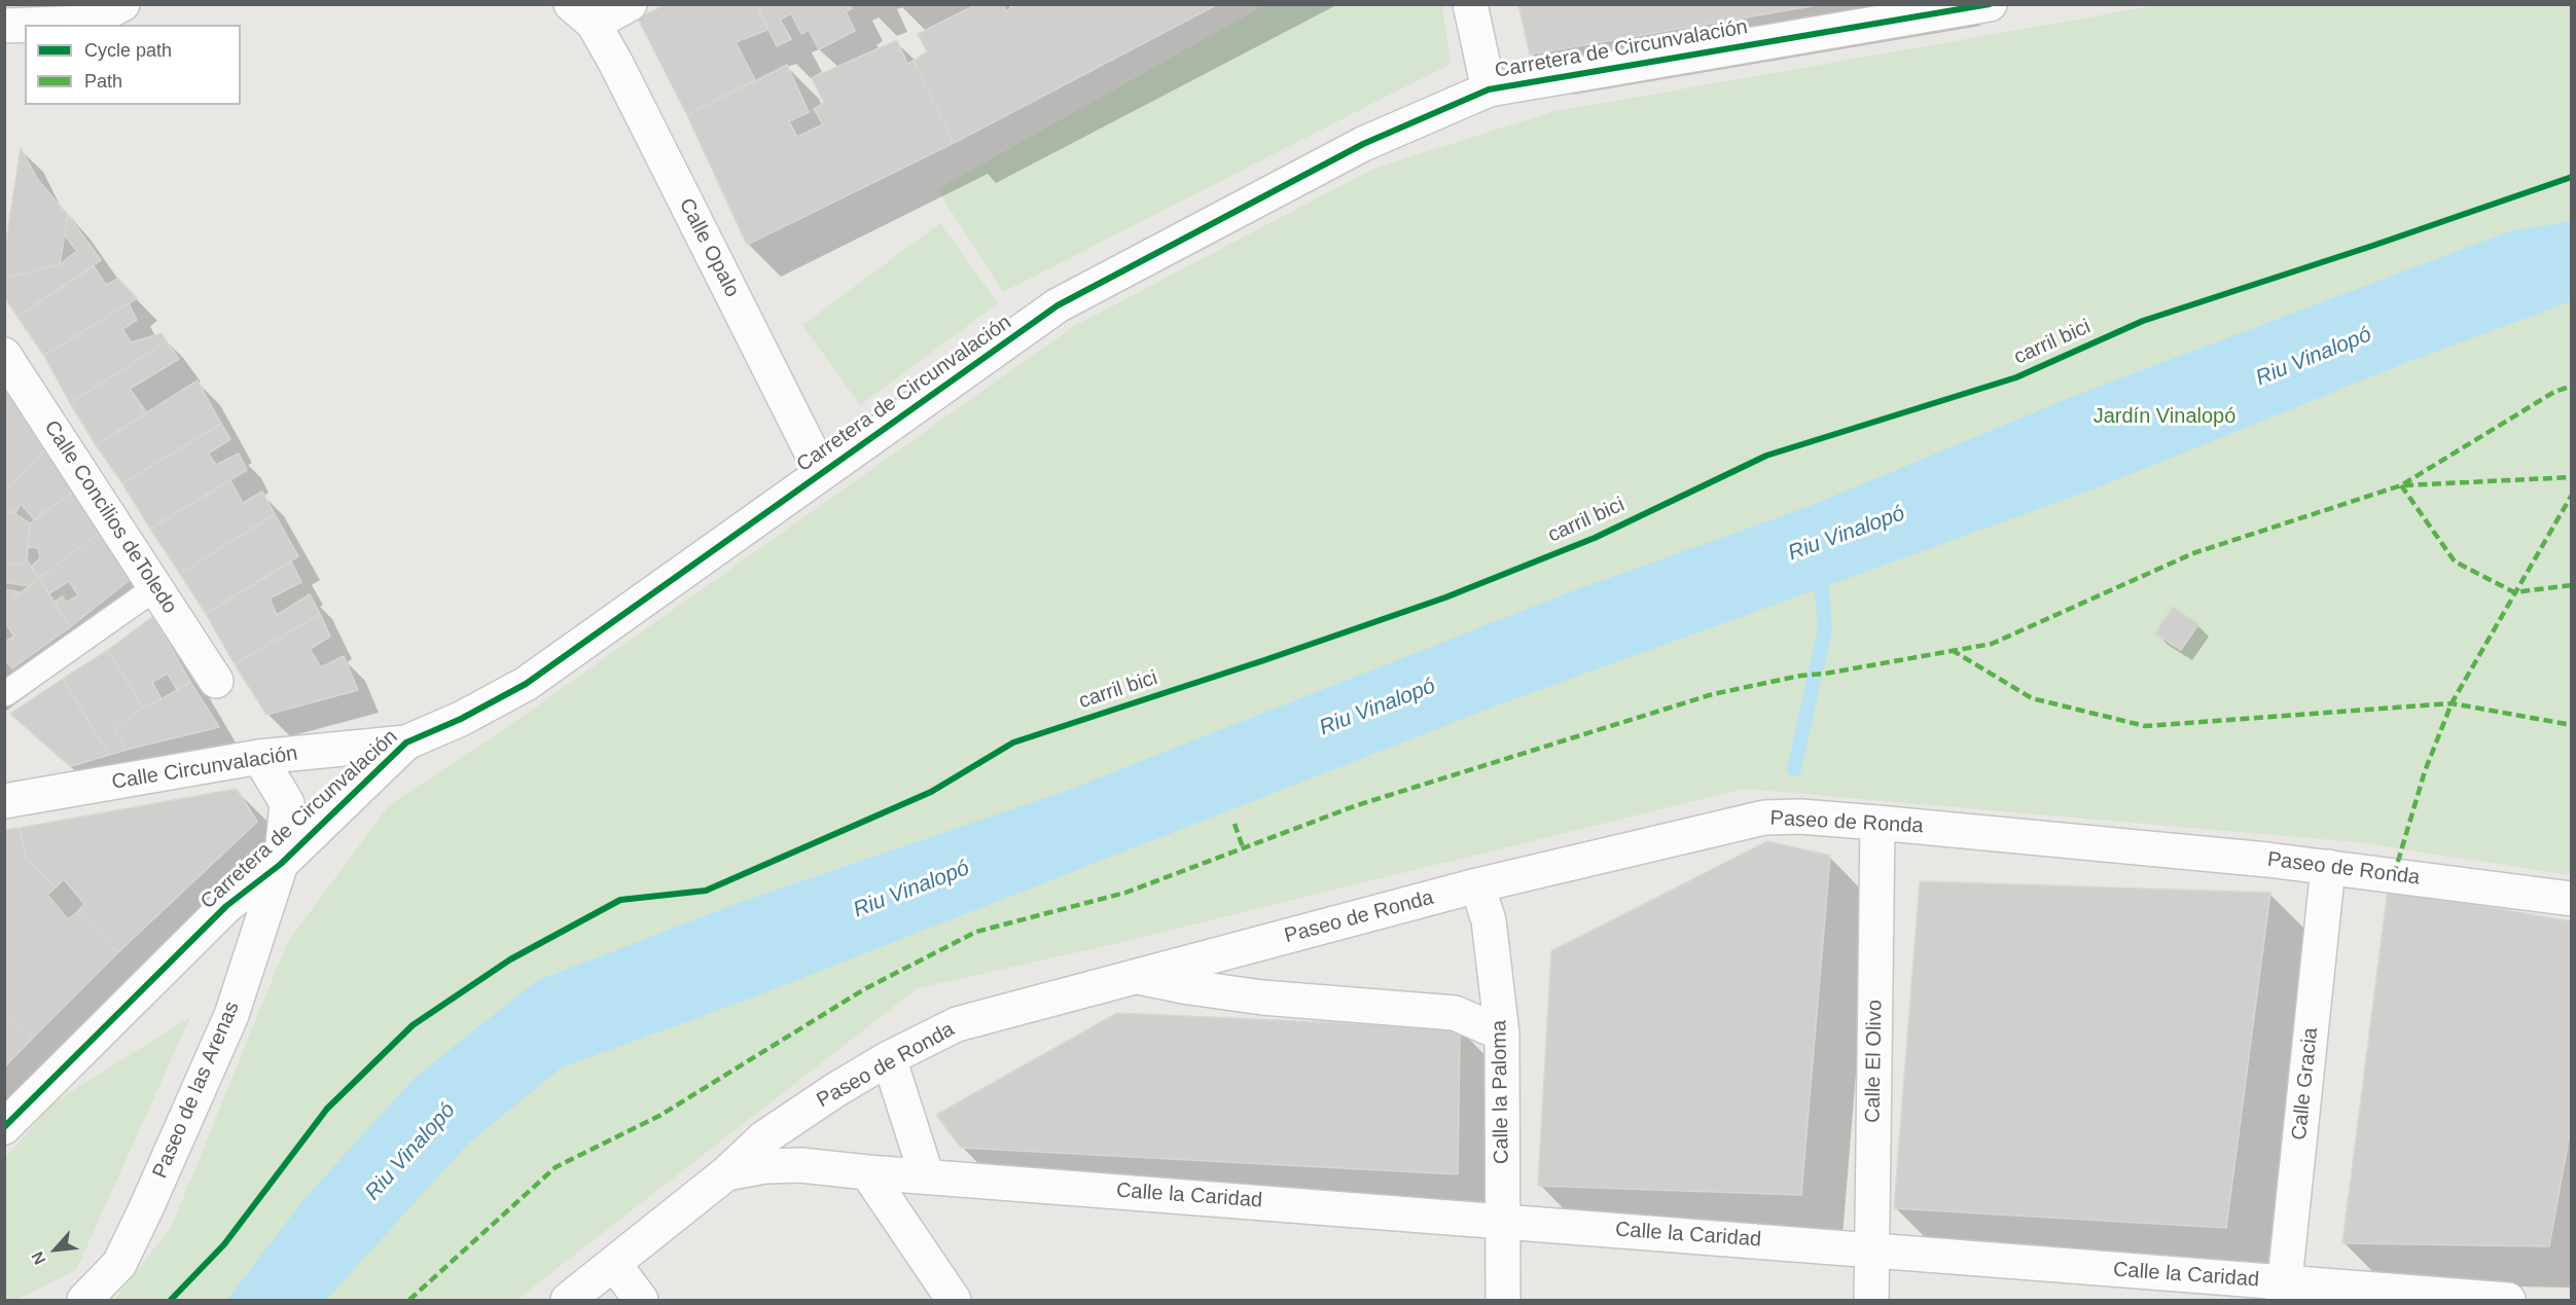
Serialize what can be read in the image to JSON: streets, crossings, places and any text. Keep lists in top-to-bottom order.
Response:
{
  "streets": {
    "street": [
      "Carretera de Circunvalación",
      "Calle Opalo",
      "Calle Concilios deToledo",
      "Calle Circunvalación",
      "Paseo de Ronda",
      "Calle El Olivo",
      "Calle Gracia",
      "Paseo de las Arenas",
      "Calle la Paloma",
      "Calle la Caridad"
    ],
    "cycle path": ["carril bici"]
  },
  "crossings": [
    ["Carretera de Circunvalación", "Calle Opalo"],
    ["Carretera de Circunvalación", "Calle Circunvalación"],
    ["Carretera de Circunvalación", "Paseo de las Arenas"],
    ["Calle Circunvalación", "Paseo de las Arenas"],
    ["Paseo de Ronda", "Calle El Olivo"],
    ["Paseo de Ronda", "Calle Gracia"],
    ["Paseo de Ronda", "Calle la Paloma"],
    ["Paseo de Ronda", "Calle la Caridad"],
    ["Calle El Olivo", "Calle la Caridad"],
    ["Calle Gracia", "Calle la Caridad"],
    ["Calle la Paloma", "Calle la Caridad"]
  ],
  "water": ["Riu Vinalopó"],
  "parks": ["Jardín Vinalopó"],
  "legend": ["Cycle path", "Path"],
  "north": "bottom left"
}
